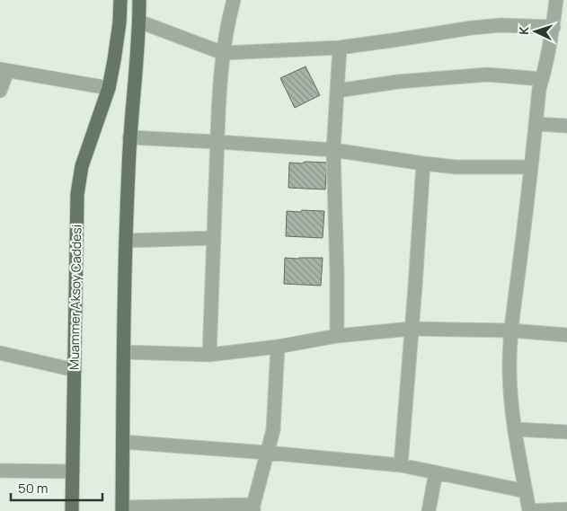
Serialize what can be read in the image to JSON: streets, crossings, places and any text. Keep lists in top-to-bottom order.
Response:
{
  "streets": {
    "main road": ["Muammer Aksoy Caddesi"]
  },
  "scale_bar": "50 m",
  "north": "left"
}
